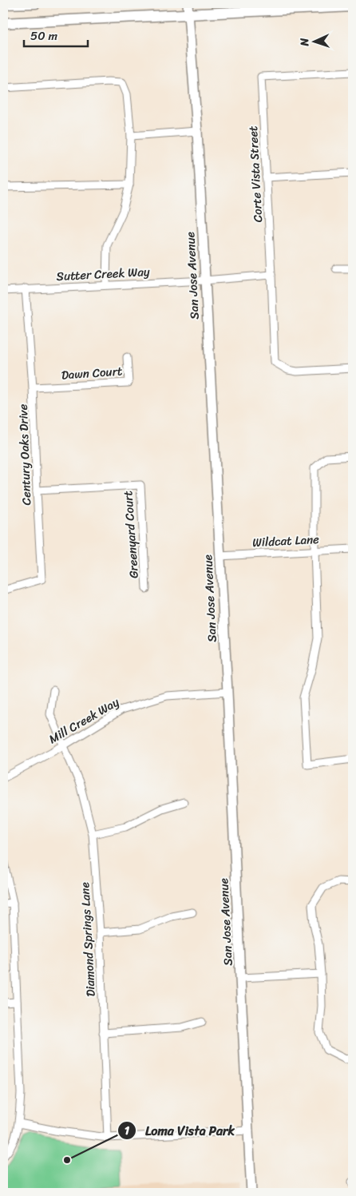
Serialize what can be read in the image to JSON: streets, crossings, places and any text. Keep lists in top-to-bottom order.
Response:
{
  "streets": {
    "street": [
      "Corte Vista Street",
      "Sutter Creek Way",
      "San Jose Avenue",
      "Dawn Court",
      "Century Oaks Drive",
      "Greenyard Court",
      "Wildcat Lane",
      "Mill Creek Way",
      "Diamond Springs Lane"
    ]
  },
  "crossings": [
    ["Corte Vista Street", "Sutter Creek Way"],
    ["Sutter Creek Way", "San Jose Avenue"],
    ["Sutter Creek Way", "Century Oaks Drive"],
    ["San Jose Avenue", "Wildcat Lane"],
    ["San Jose Avenue", "Mill Creek Way"],
    ["Dawn Court", "Century Oaks Drive"],
    ["Century Oaks Drive", "Greenyard Court"],
    ["Mill Creek Way", "Diamond Springs Lane"]
  ],
  "places": ["Loma Vista Park"],
  "scale_bar": "50 m",
  "north": "left"
}
